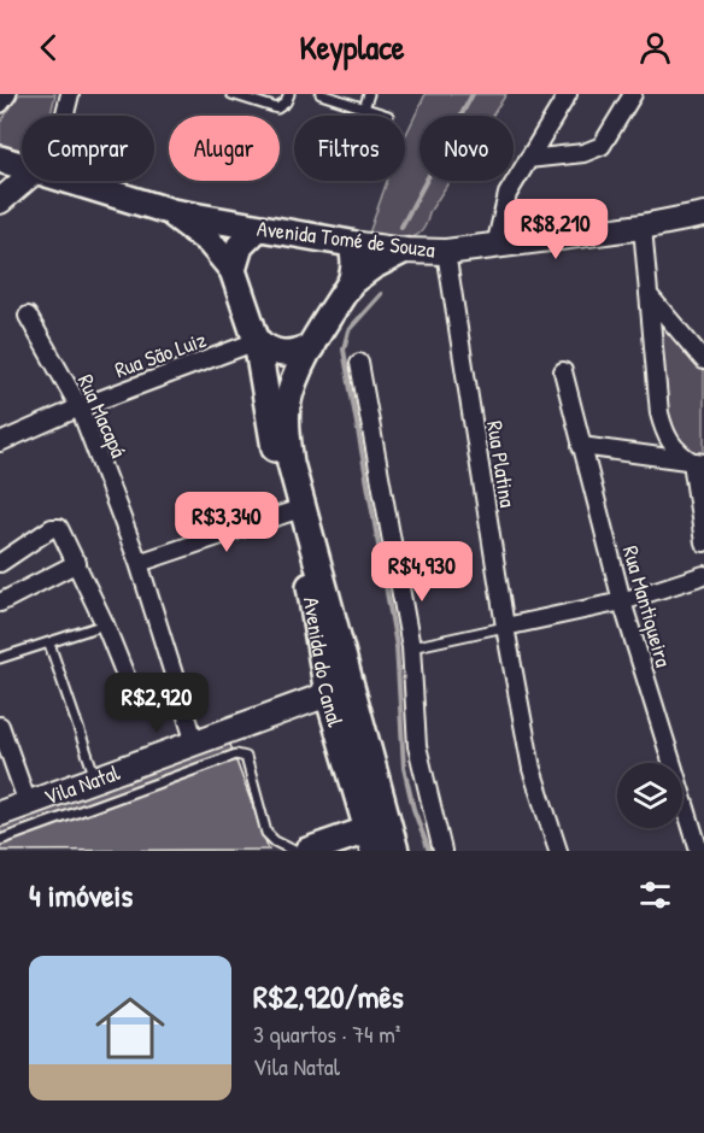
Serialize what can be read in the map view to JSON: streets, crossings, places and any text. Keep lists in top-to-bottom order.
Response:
{
  "streets": {
    "main road": ["Avenida Tomé de Souza", "Avenida do Canal"],
    "street": [
      "Rua São Luiz",
      "Rua Macapá",
      "Rua Platina",
      "Rua Mantiqueira",
      "Vila Natal"
    ]
  },
  "crossings": [
    ["Avenida Tomé de Souza", "Rua São Luiz"],
    ["Avenida Tomé de Souza", "Rua Platina"],
    ["Avenida Tomé de Souza", "Avenida do Canal"],
    ["Rua São Luiz", "Rua Macapá"],
    ["Rua São Luiz", "Avenida do Canal"],
    ["Rua Macapá", "Vila Natal"],
    ["Avenida do Canal", "Vila Natal"]
  ],
  "page": {
    "header": "Keyplace",
    "chip": [
      "Comprar",
      "Alugar",
      "Filtros",
      "Novo"
    ],
    "price": [
      "R$8,210",
      "R$3,340",
      "R$4,930",
      "R$2,920"
    ],
    "heading": "4 imóveis",
    "list": [
      {
        "name": "R$2,920/mês",
        "note": "3 quartos · 74 m² · Vila Natal"
      }
    ]
  }
}
